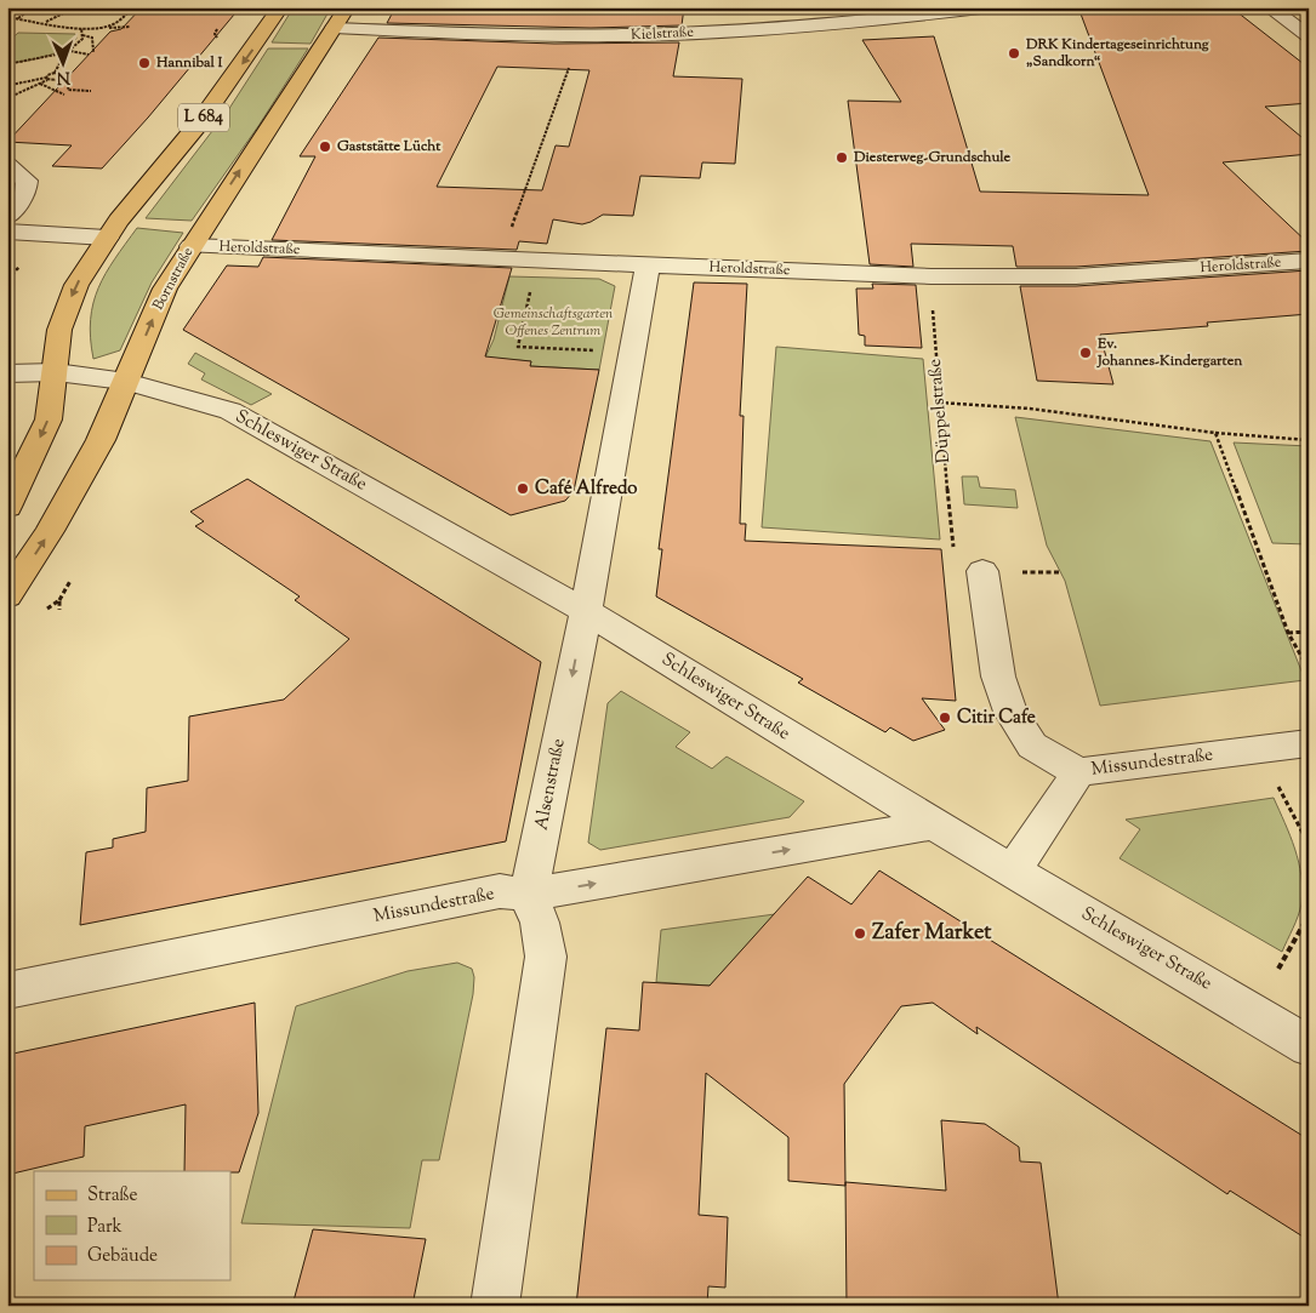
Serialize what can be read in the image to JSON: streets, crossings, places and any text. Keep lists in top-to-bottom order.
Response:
{
  "streets": {
    "main road": ["L 684", "Bornstraße"],
    "street": [
      "Kielstraße",
      "Heroldstraße",
      "Schleswiger Straße",
      "Missundestraße",
      "Alsenstraße"
    ],
    "path": ["Düppelstraße"]
  },
  "crossings": [
    ["Kielstraße", "Bornstraße"],
    ["L 684", "Schleswiger Straße"],
    ["Heroldstraße", "Bornstraße"],
    ["Heroldstraße", "Düppelstraße"],
    ["Heroldstraße", "Alsenstraße"],
    ["Bornstraße", "Schleswiger Straße"],
    ["Schleswiger Straße", "Missundestraße"],
    ["Schleswiger Straße", "Alsenstraße"],
    ["Missundestraße", "Alsenstraße"]
  ],
  "one_way": ["Alsenstraße"],
  "parks": ["Gemeinschaftsgarten Offenes Zentrum"],
  "places": [
    "DRK Kindertageseinrichtung „Sandkorn“",
    "Hannibal I",
    "Gaststätte Lücht",
    "Diesterweg-Grundschule",
    "Ev. Johannes-Kindergarten",
    "Café Alfredo",
    "Citir Cafe",
    "Zafer Market"
  ],
  "legend": ["Straße", "Park", "Gebäude"],
  "north": "bottom"
}
